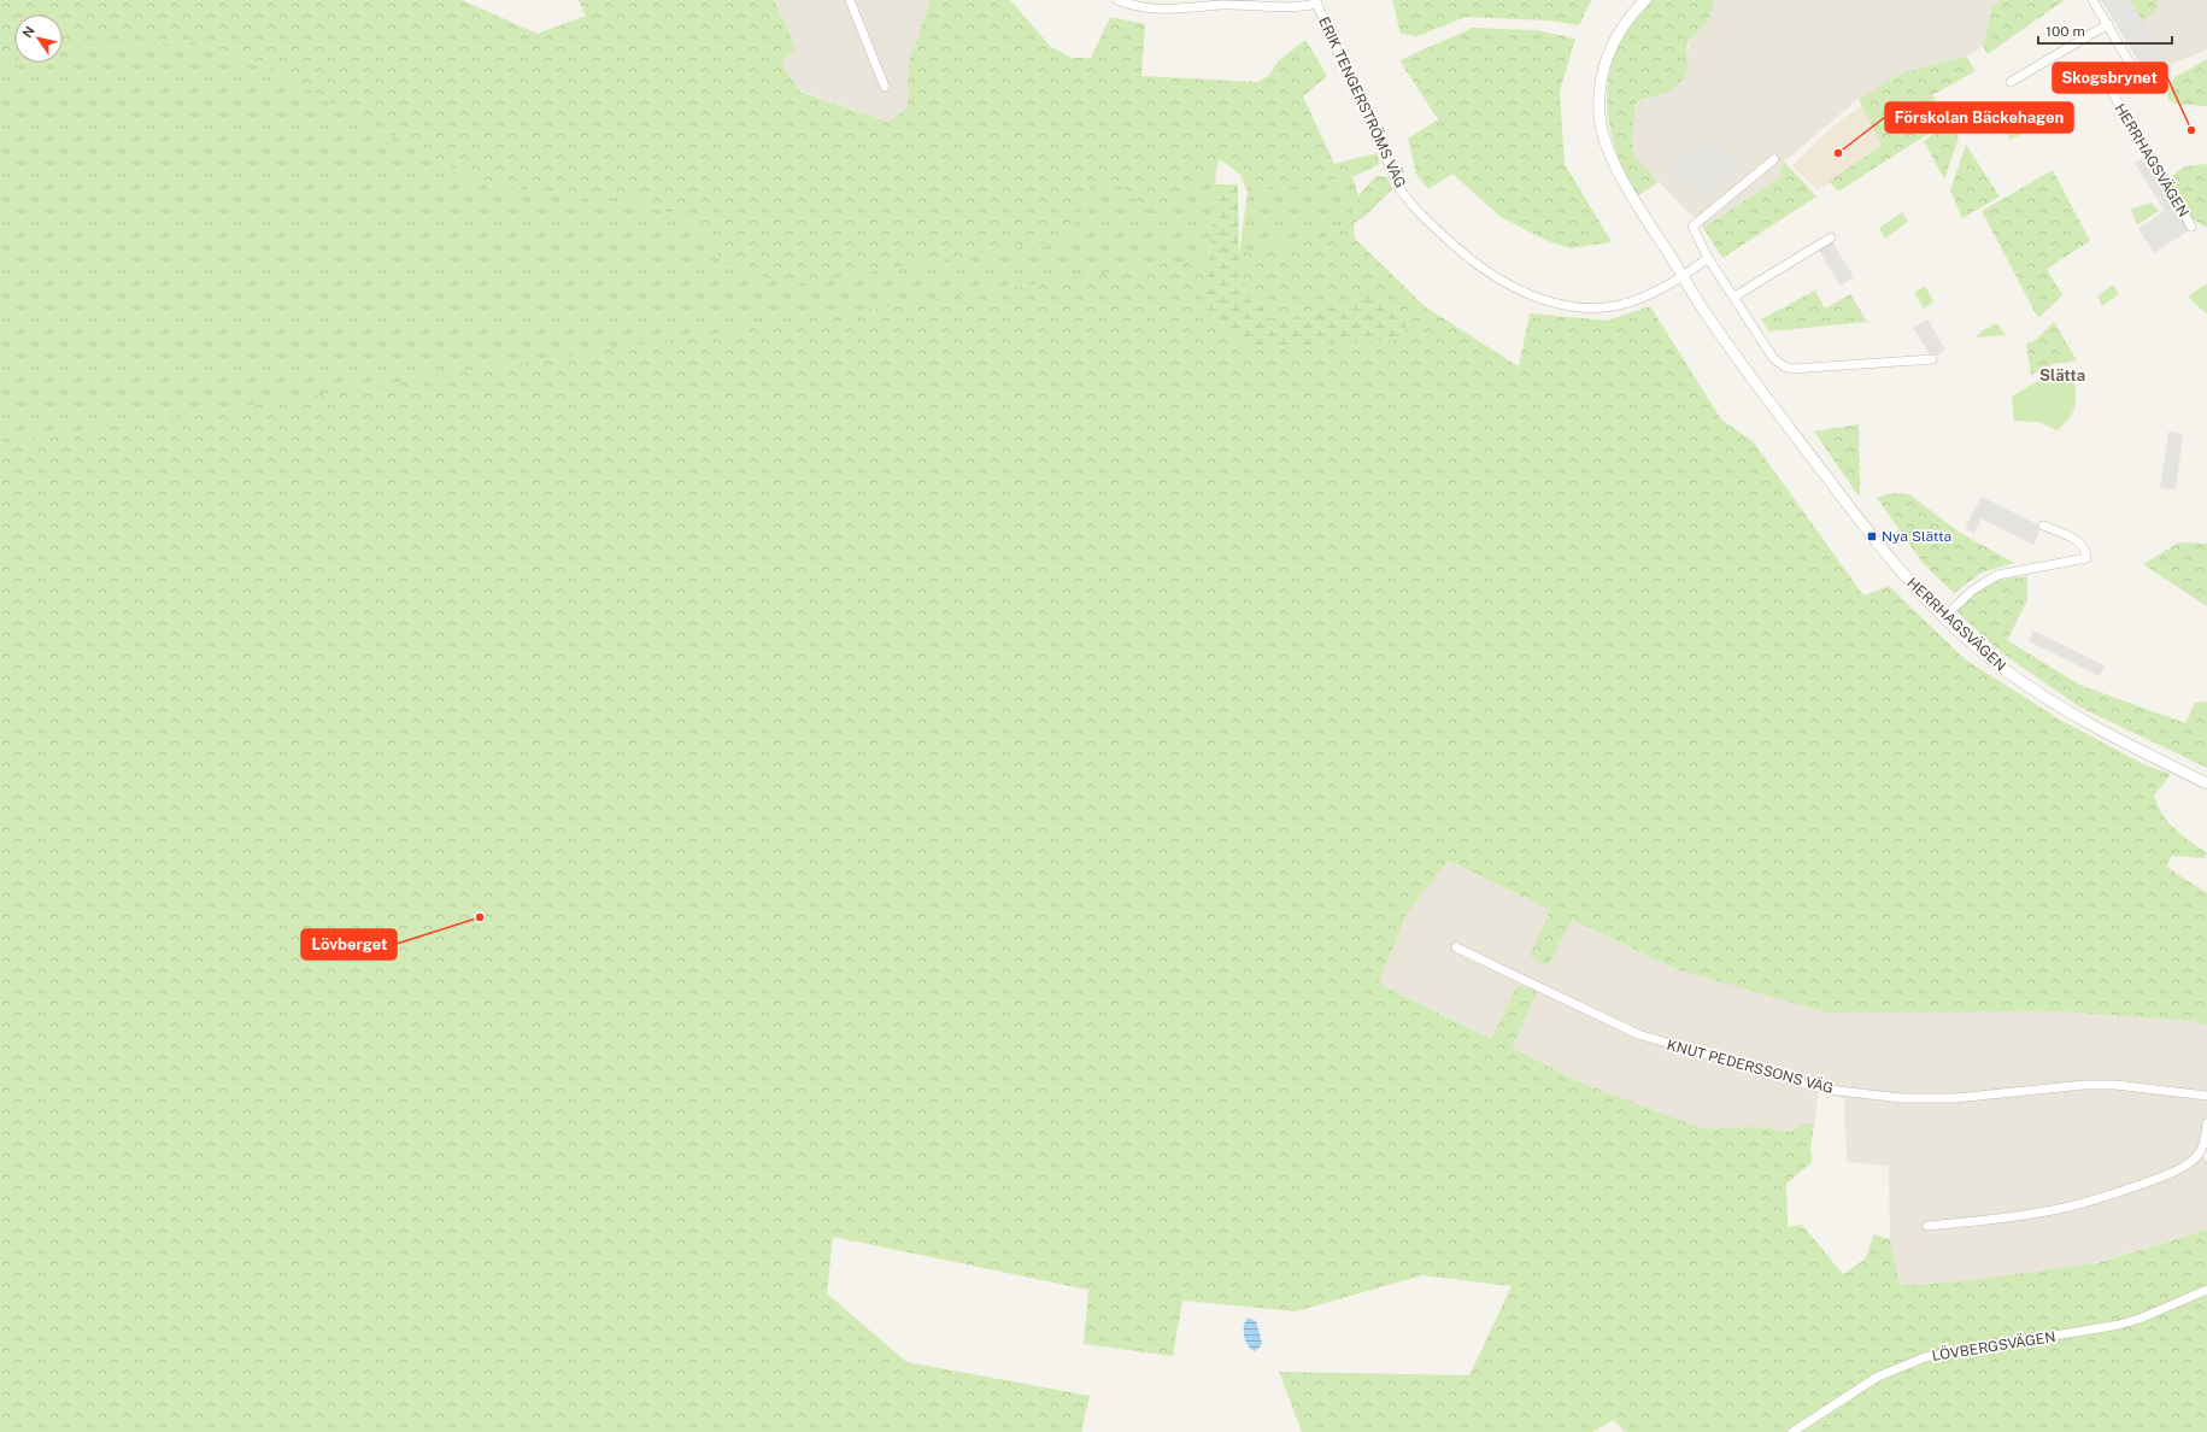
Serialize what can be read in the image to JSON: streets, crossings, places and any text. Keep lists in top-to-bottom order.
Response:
{
  "streets": {
    "street": [
      "ERIK TENGERSTRÖMS VÄG",
      "HERRHAGSVÄGEN",
      "KNUT PEDERSSONS VÄG",
      "LÖVBERGSVÄGEN"
    ]
  },
  "crossings": [
    ["ERIK TENGERSTRÖMS VÄG", "HERRHAGSVÄGEN"]
  ],
  "districts": ["Slätta"],
  "places": {
    "other": ["Skogsbrynet", "Förskolan Bäckehagen", "Lövberget"],
    "transit": ["Nya Slätta"]
  },
  "scale_bar": "100 m",
  "north": "top left"
}
